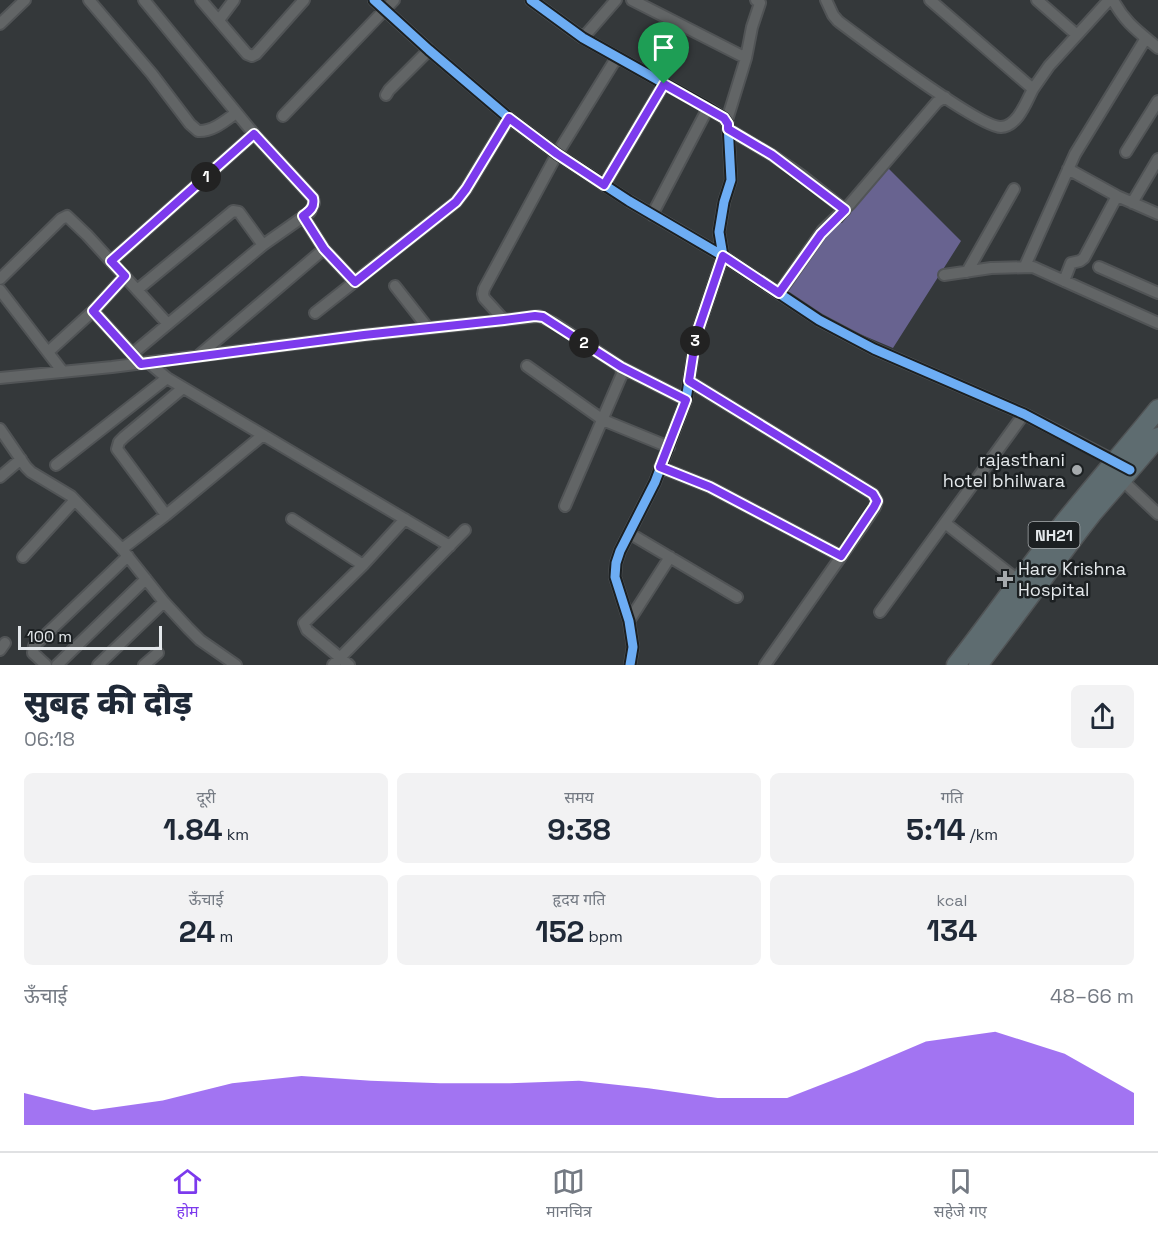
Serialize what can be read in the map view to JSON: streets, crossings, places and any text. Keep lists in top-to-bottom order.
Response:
{
  "streets": {
    "highway": ["NH21"]
  },
  "places": {
    "other": ["rajasthani hotel bhilwara"],
    "health": ["Hare Krishna Hospital"]
  },
  "scale_bar": "100 m",
  "page": {
    "pins": ["1", "3", "2"],
    "scale": "100 m",
    "heading": ["सुबह की दौड़", "06:18"],
    "stats": [
      ["दूरी", "1.84 km"],
      ["समय", "9:38"],
      ["गति", "5:14 /km"],
      ["ऊँचाई", "24 m"],
      ["हृदय गति", "152 bpm"],
      ["kcal", "134"]
    ],
    "chart": ["ऊँचाई", "48–66 m"],
    "tabs": ["होम", "मानचित्र", "सहेजे गए"]
  }
}
